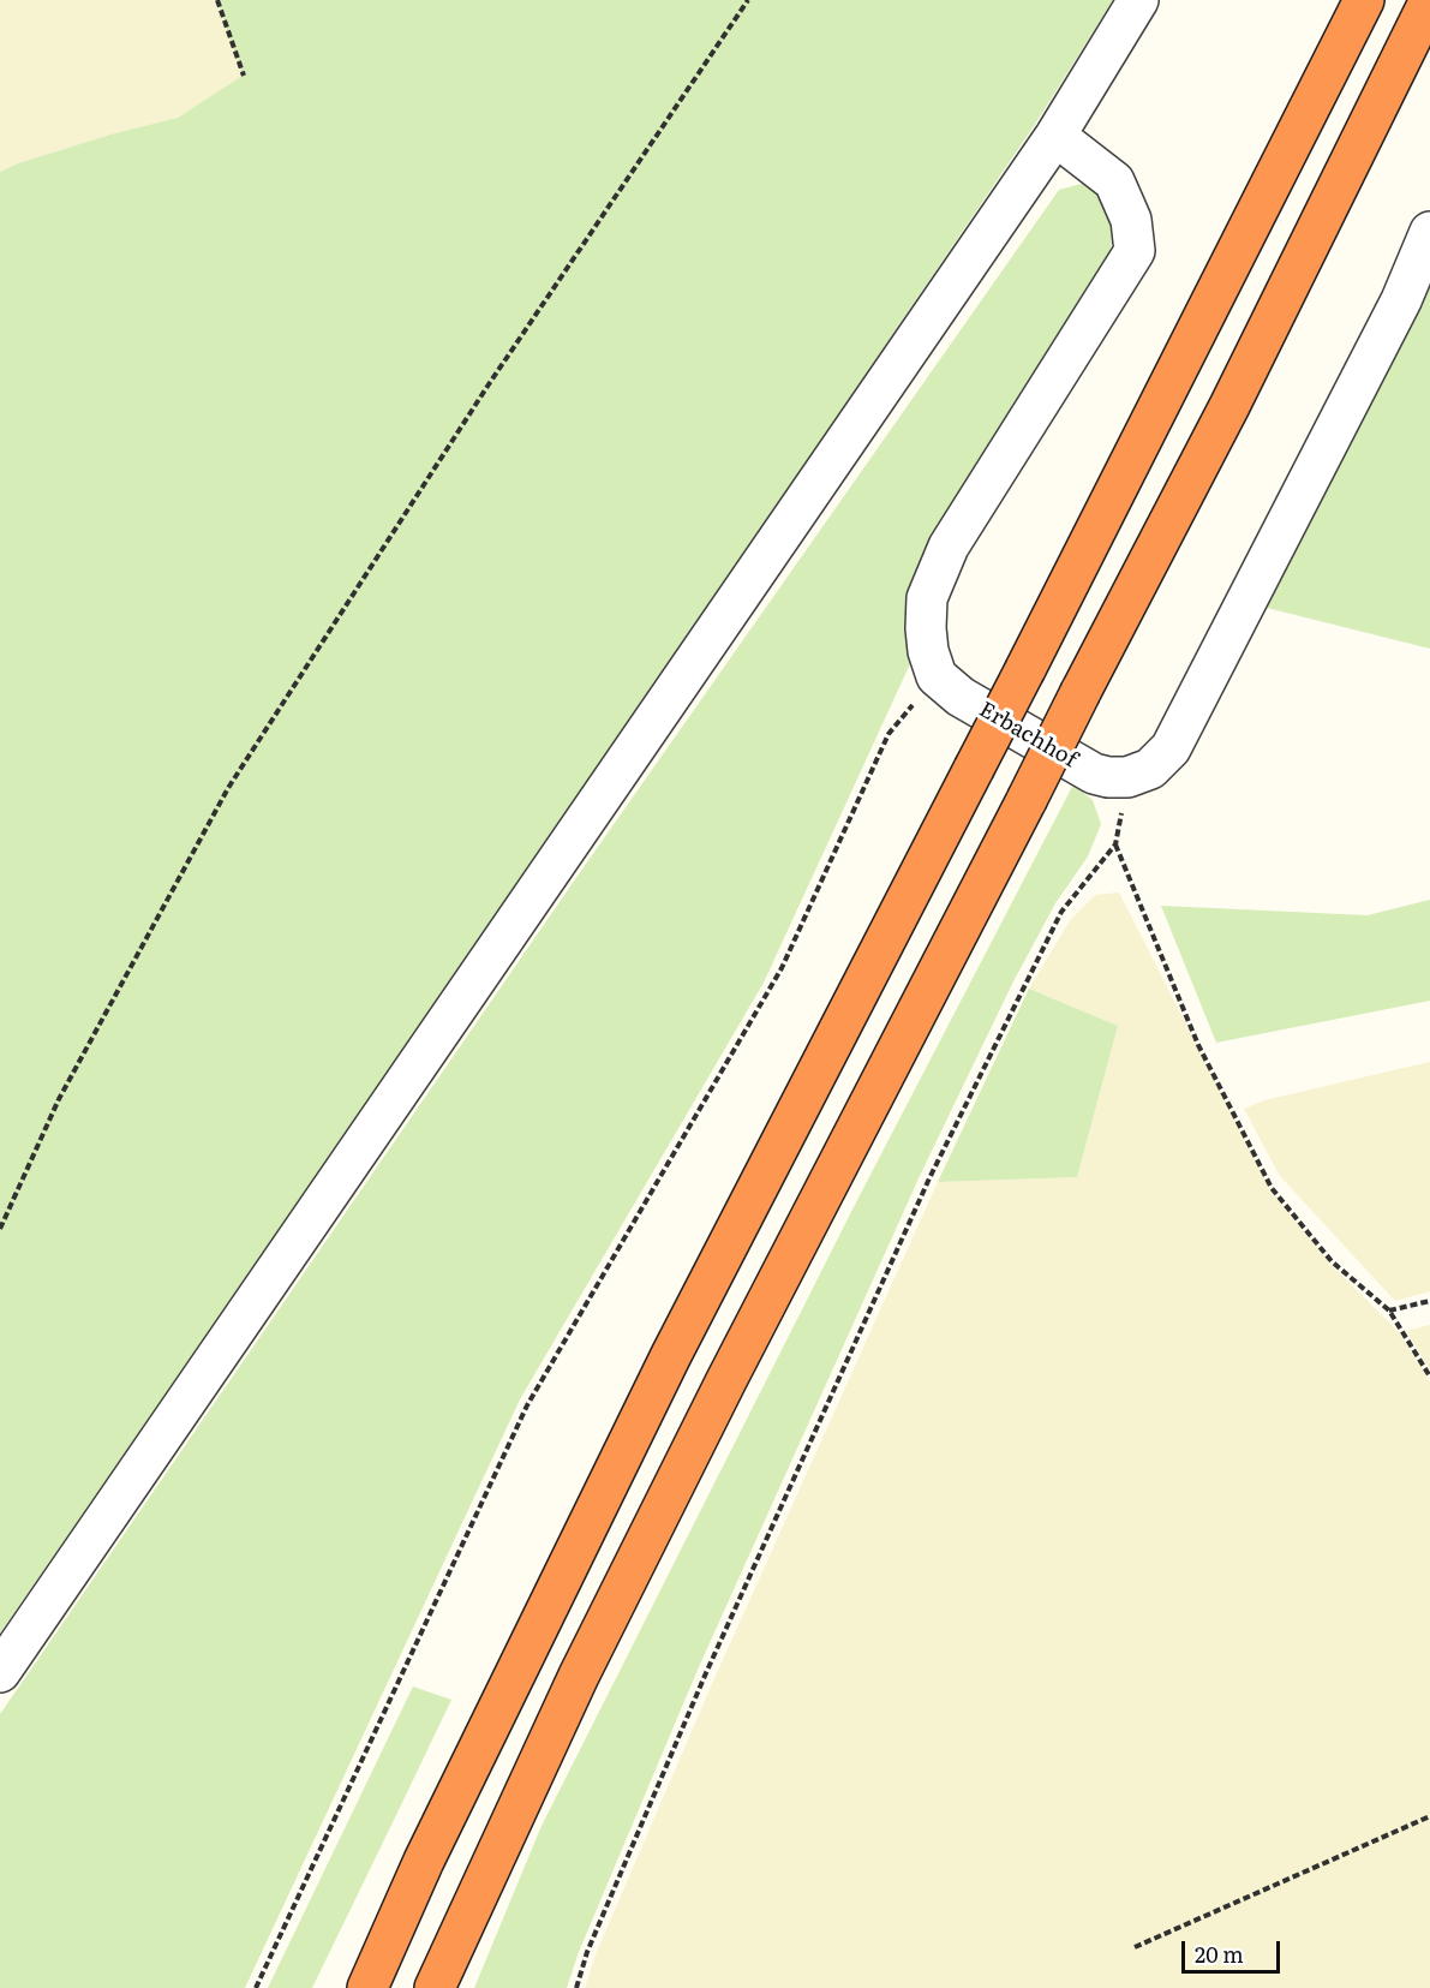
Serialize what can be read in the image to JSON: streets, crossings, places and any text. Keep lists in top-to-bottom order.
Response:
{
  "streets": {
    "street": ["Erbachhof"]
  },
  "scale_bar": "20 m"
}
